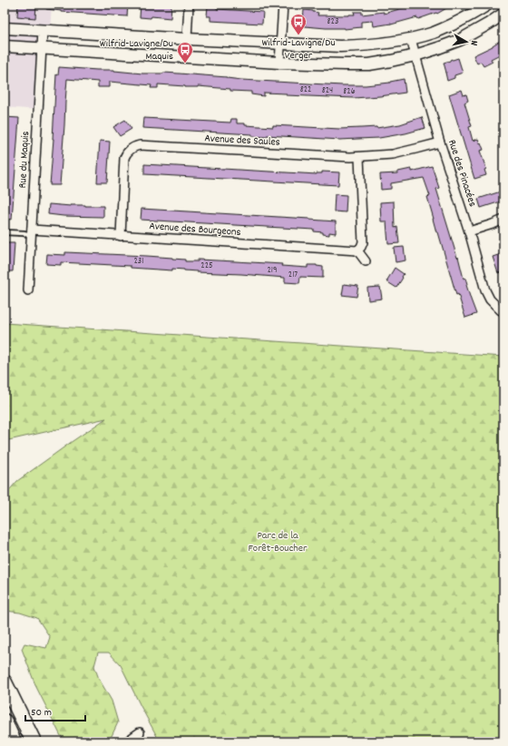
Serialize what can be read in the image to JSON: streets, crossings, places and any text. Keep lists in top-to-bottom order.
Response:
{
  "streets": {
    "street": [
      "Avenue des Saules",
      "Rue du Maquis",
      "Rue des Pinacées",
      "Avenue des Bourgeons"
    ]
  },
  "crossings": [
    ["Avenue des Saules", "Rue des Pinacées"],
    ["Avenue des Saules", "Avenue des Bourgeons"],
    ["Rue du Maquis", "Avenue des Bourgeons"]
  ],
  "parks": ["Parc de la Forêt-Boucher"],
  "places": {
    "bus stop": ["Wilfrid-Lavigne/Du Verger", "Wilfrid-Lavigne/Du Maquis"]
  },
  "house_numbers": [
    "823",
    "822",
    "824",
    "826",
    "231",
    "225",
    "219",
    "217"
  ],
  "scale_bar": "50 m",
  "north": "right"
}
